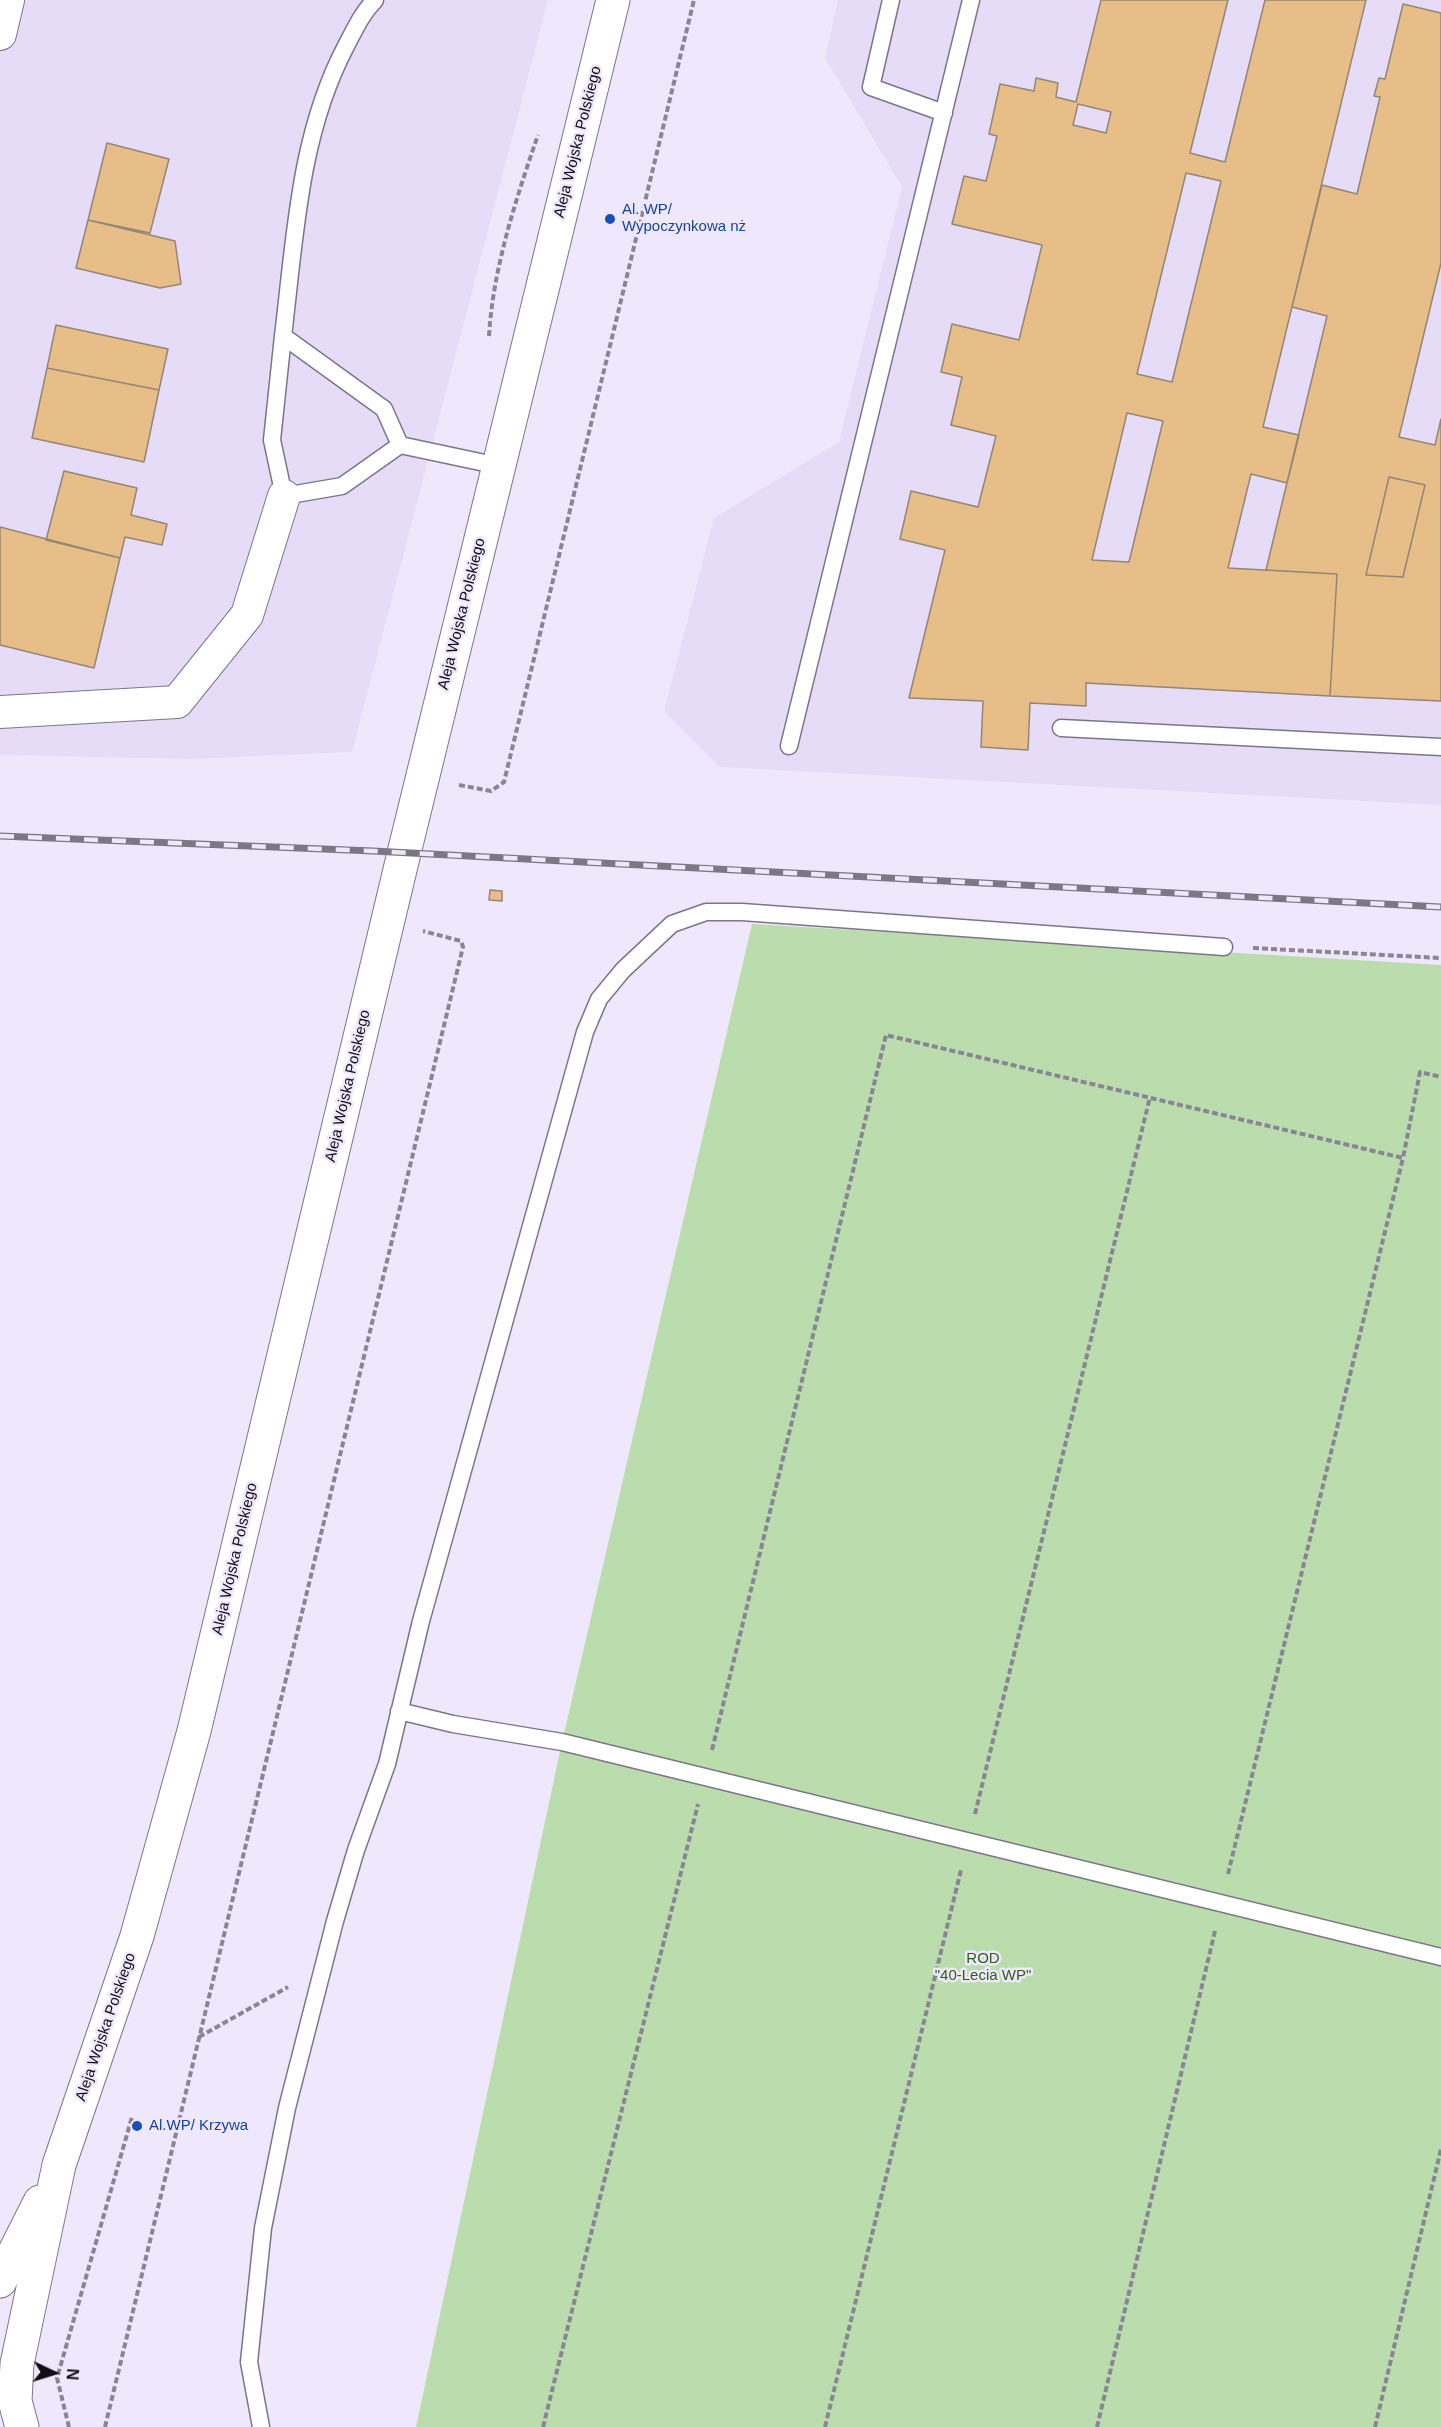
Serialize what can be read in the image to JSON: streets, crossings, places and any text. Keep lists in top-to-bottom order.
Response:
{
  "streets": {
    "main road": ["Aleja Wojska Polskiego"]
  },
  "parks": ["ROD \"40-Lecia WP\""],
  "places": ["Al. WP/ Wypoczynkowa nż", "Al.WP/ Krzywa"],
  "north": "right"
}
